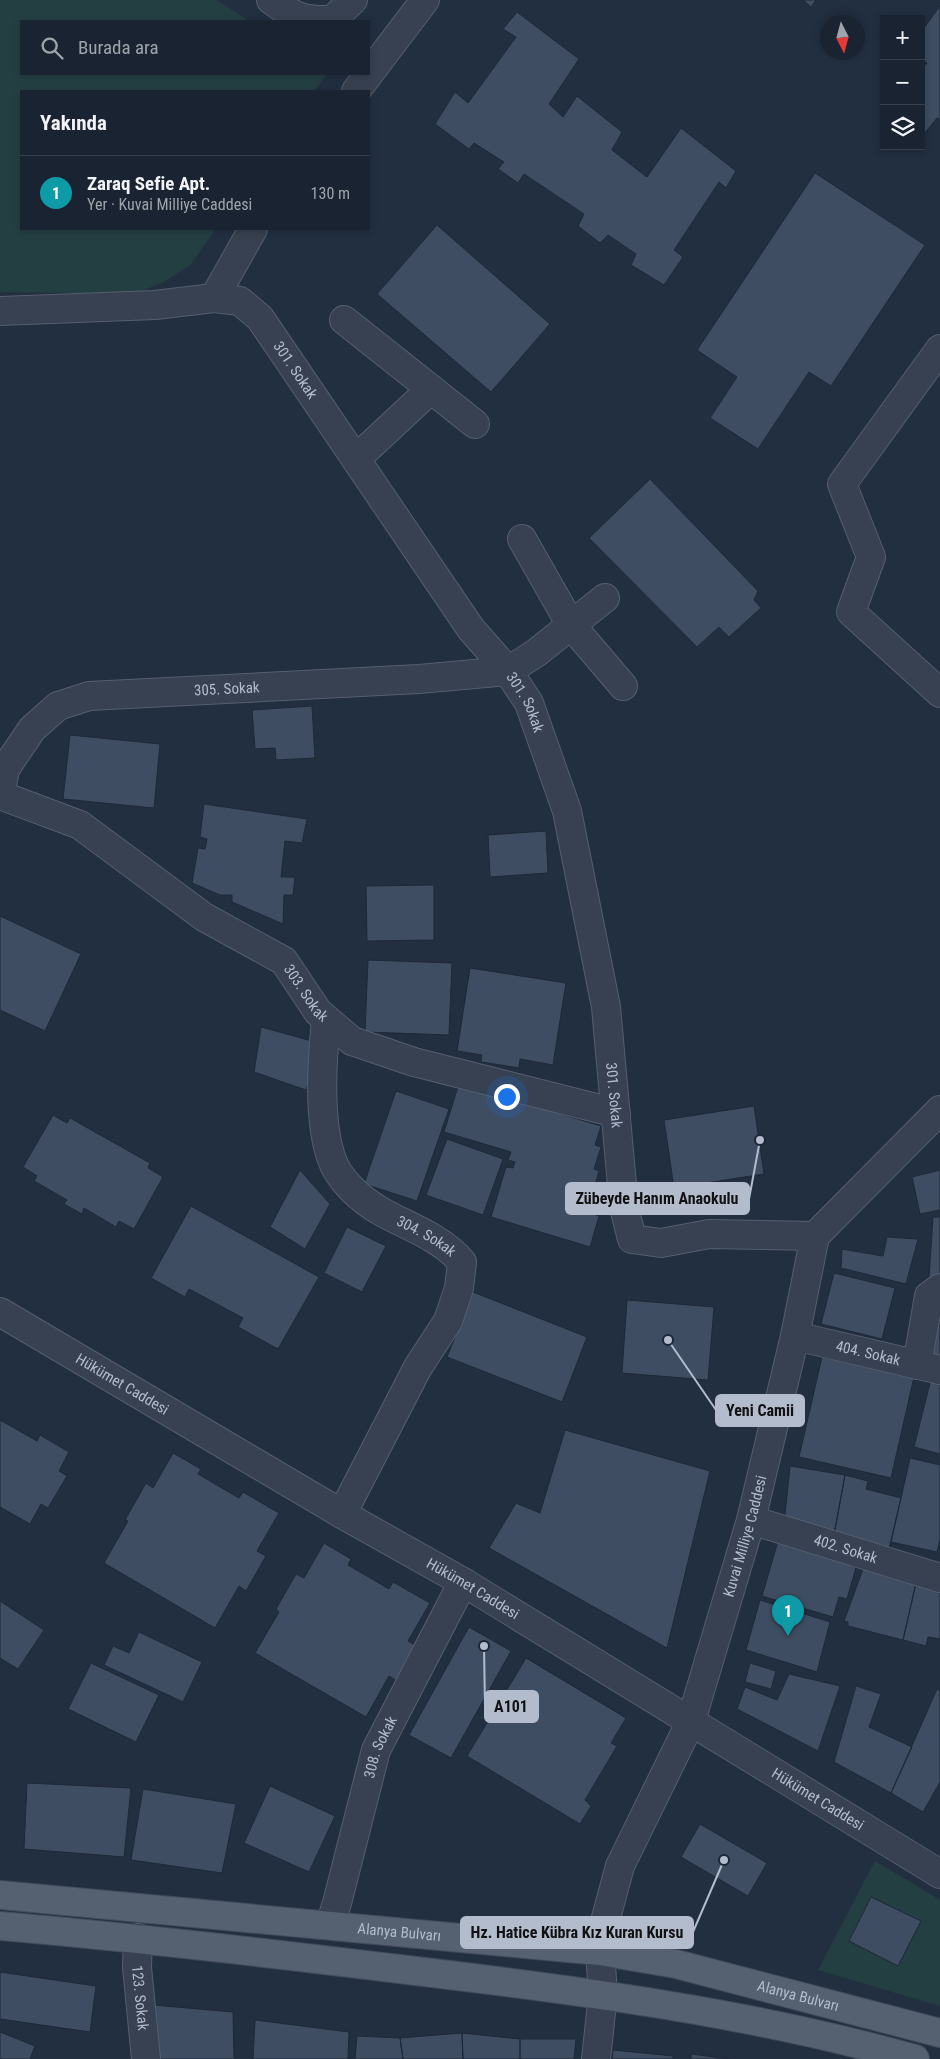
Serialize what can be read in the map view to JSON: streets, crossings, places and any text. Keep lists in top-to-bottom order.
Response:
{
  "streets": {
    "main road": ["Alanya Bulvarı"],
    "street": [
      "301. Sokak",
      "305. Sokak",
      "303. Sokak",
      "304. Sokak",
      "404. Sokak",
      "Hükümet Caddesi",
      "Kuvai Milliye Caddesi",
      "402. Sokak",
      "308. Sokak",
      "123. Sokak"
    ]
  },
  "crossings": [
    ["301. Sokak", "305. Sokak"],
    ["301. Sokak", "303. Sokak"],
    ["301. Sokak", "Kuvai Milliye Caddesi"],
    ["305. Sokak", "303. Sokak"],
    ["303. Sokak", "304. Sokak"],
    ["304. Sokak", "Hükümet Caddesi"],
    ["404. Sokak", "Kuvai Milliye Caddesi"],
    ["Hükümet Caddesi", "Kuvai Milliye Caddesi"],
    ["Hükümet Caddesi", "308. Sokak"],
    ["Kuvai Milliye Caddesi", "402. Sokak"],
    ["Kuvai Milliye Caddesi", "Alanya Bulvarı"],
    ["308. Sokak", "Alanya Bulvarı"],
    ["Alanya Bulvarı", "123. Sokak"]
  ],
  "places": [
    "Zübeyde Hanım Anaokulu",
    "Yeni Camii",
    "A101",
    "Hz. Hatice Kübra Kız Kuran Kursu"
  ],
  "north": "bottom",
  "page": {
    "map_buttons": ["+", "−"],
    "search": "Burada ara",
    "heading": "Yakında",
    "list": [
      {
        "mark": "1",
        "name": "Zaraq Sefie Apt.",
        "note": "Yer · Kuvai Milliye Caddesi",
        "value": "130 m"
      }
    ],
    "pins": "1"
  }
}
